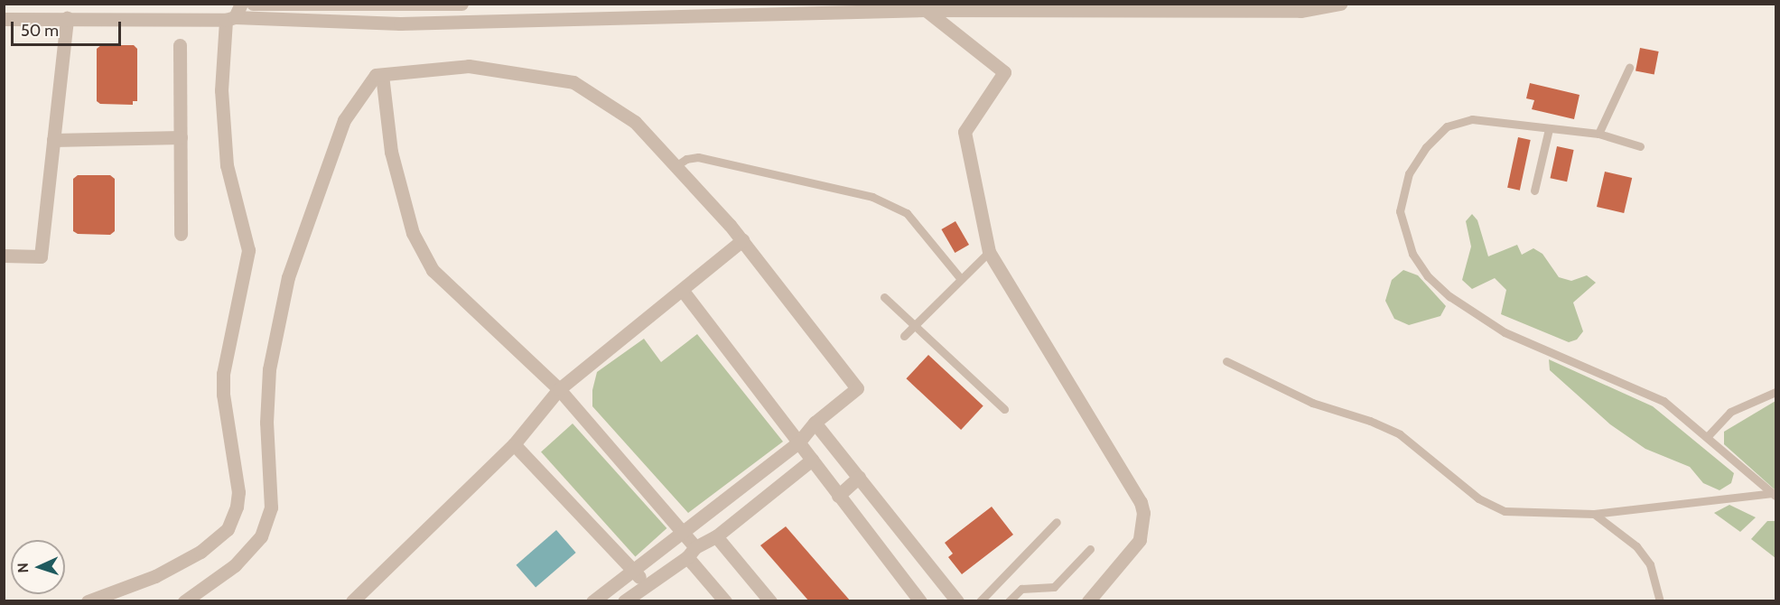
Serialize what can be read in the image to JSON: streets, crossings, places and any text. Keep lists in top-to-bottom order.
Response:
{
  "scale_bar": "50 m",
  "north": "left"
}
